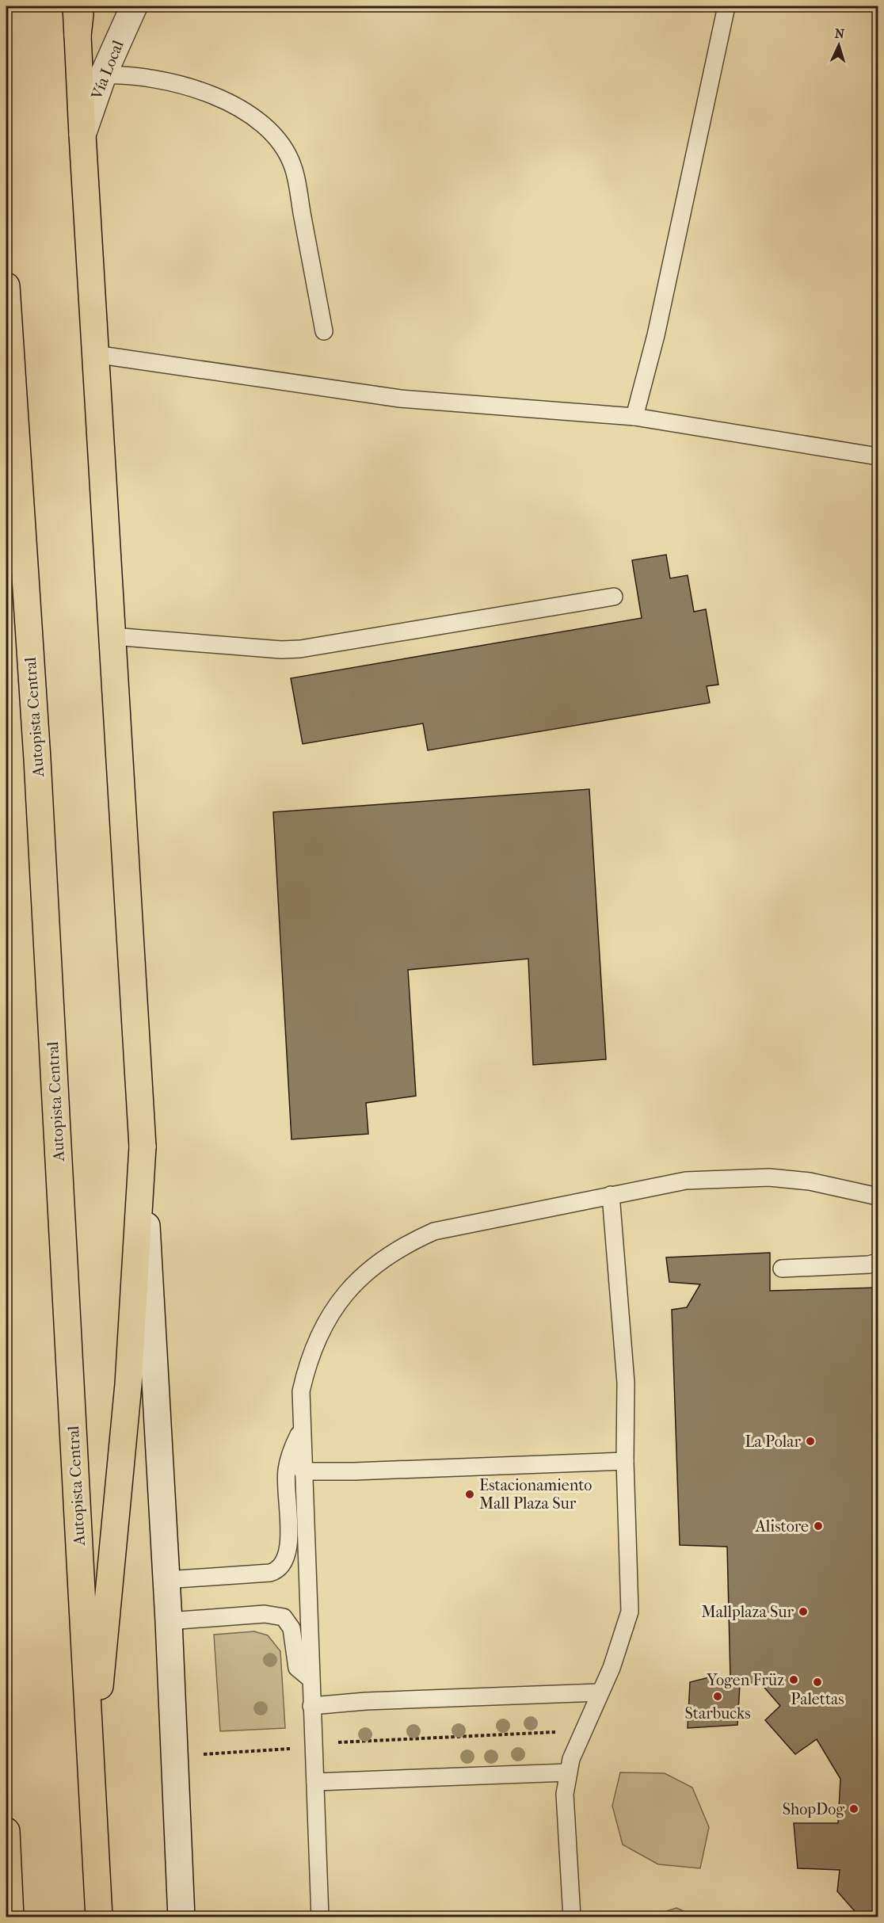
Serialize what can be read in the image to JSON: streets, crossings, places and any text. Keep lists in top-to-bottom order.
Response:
{
  "streets": {
    "main road": ["Vía Local", "Autopista Central"]
  },
  "places": [
    "La Polar",
    "Estacionamiento Mall Plaza Sur",
    "Alistore",
    "Mallplaza Sur",
    "Yogen Früz",
    "Palettas",
    "Starbucks",
    "ShopDog"
  ],
  "north": "top"
}
